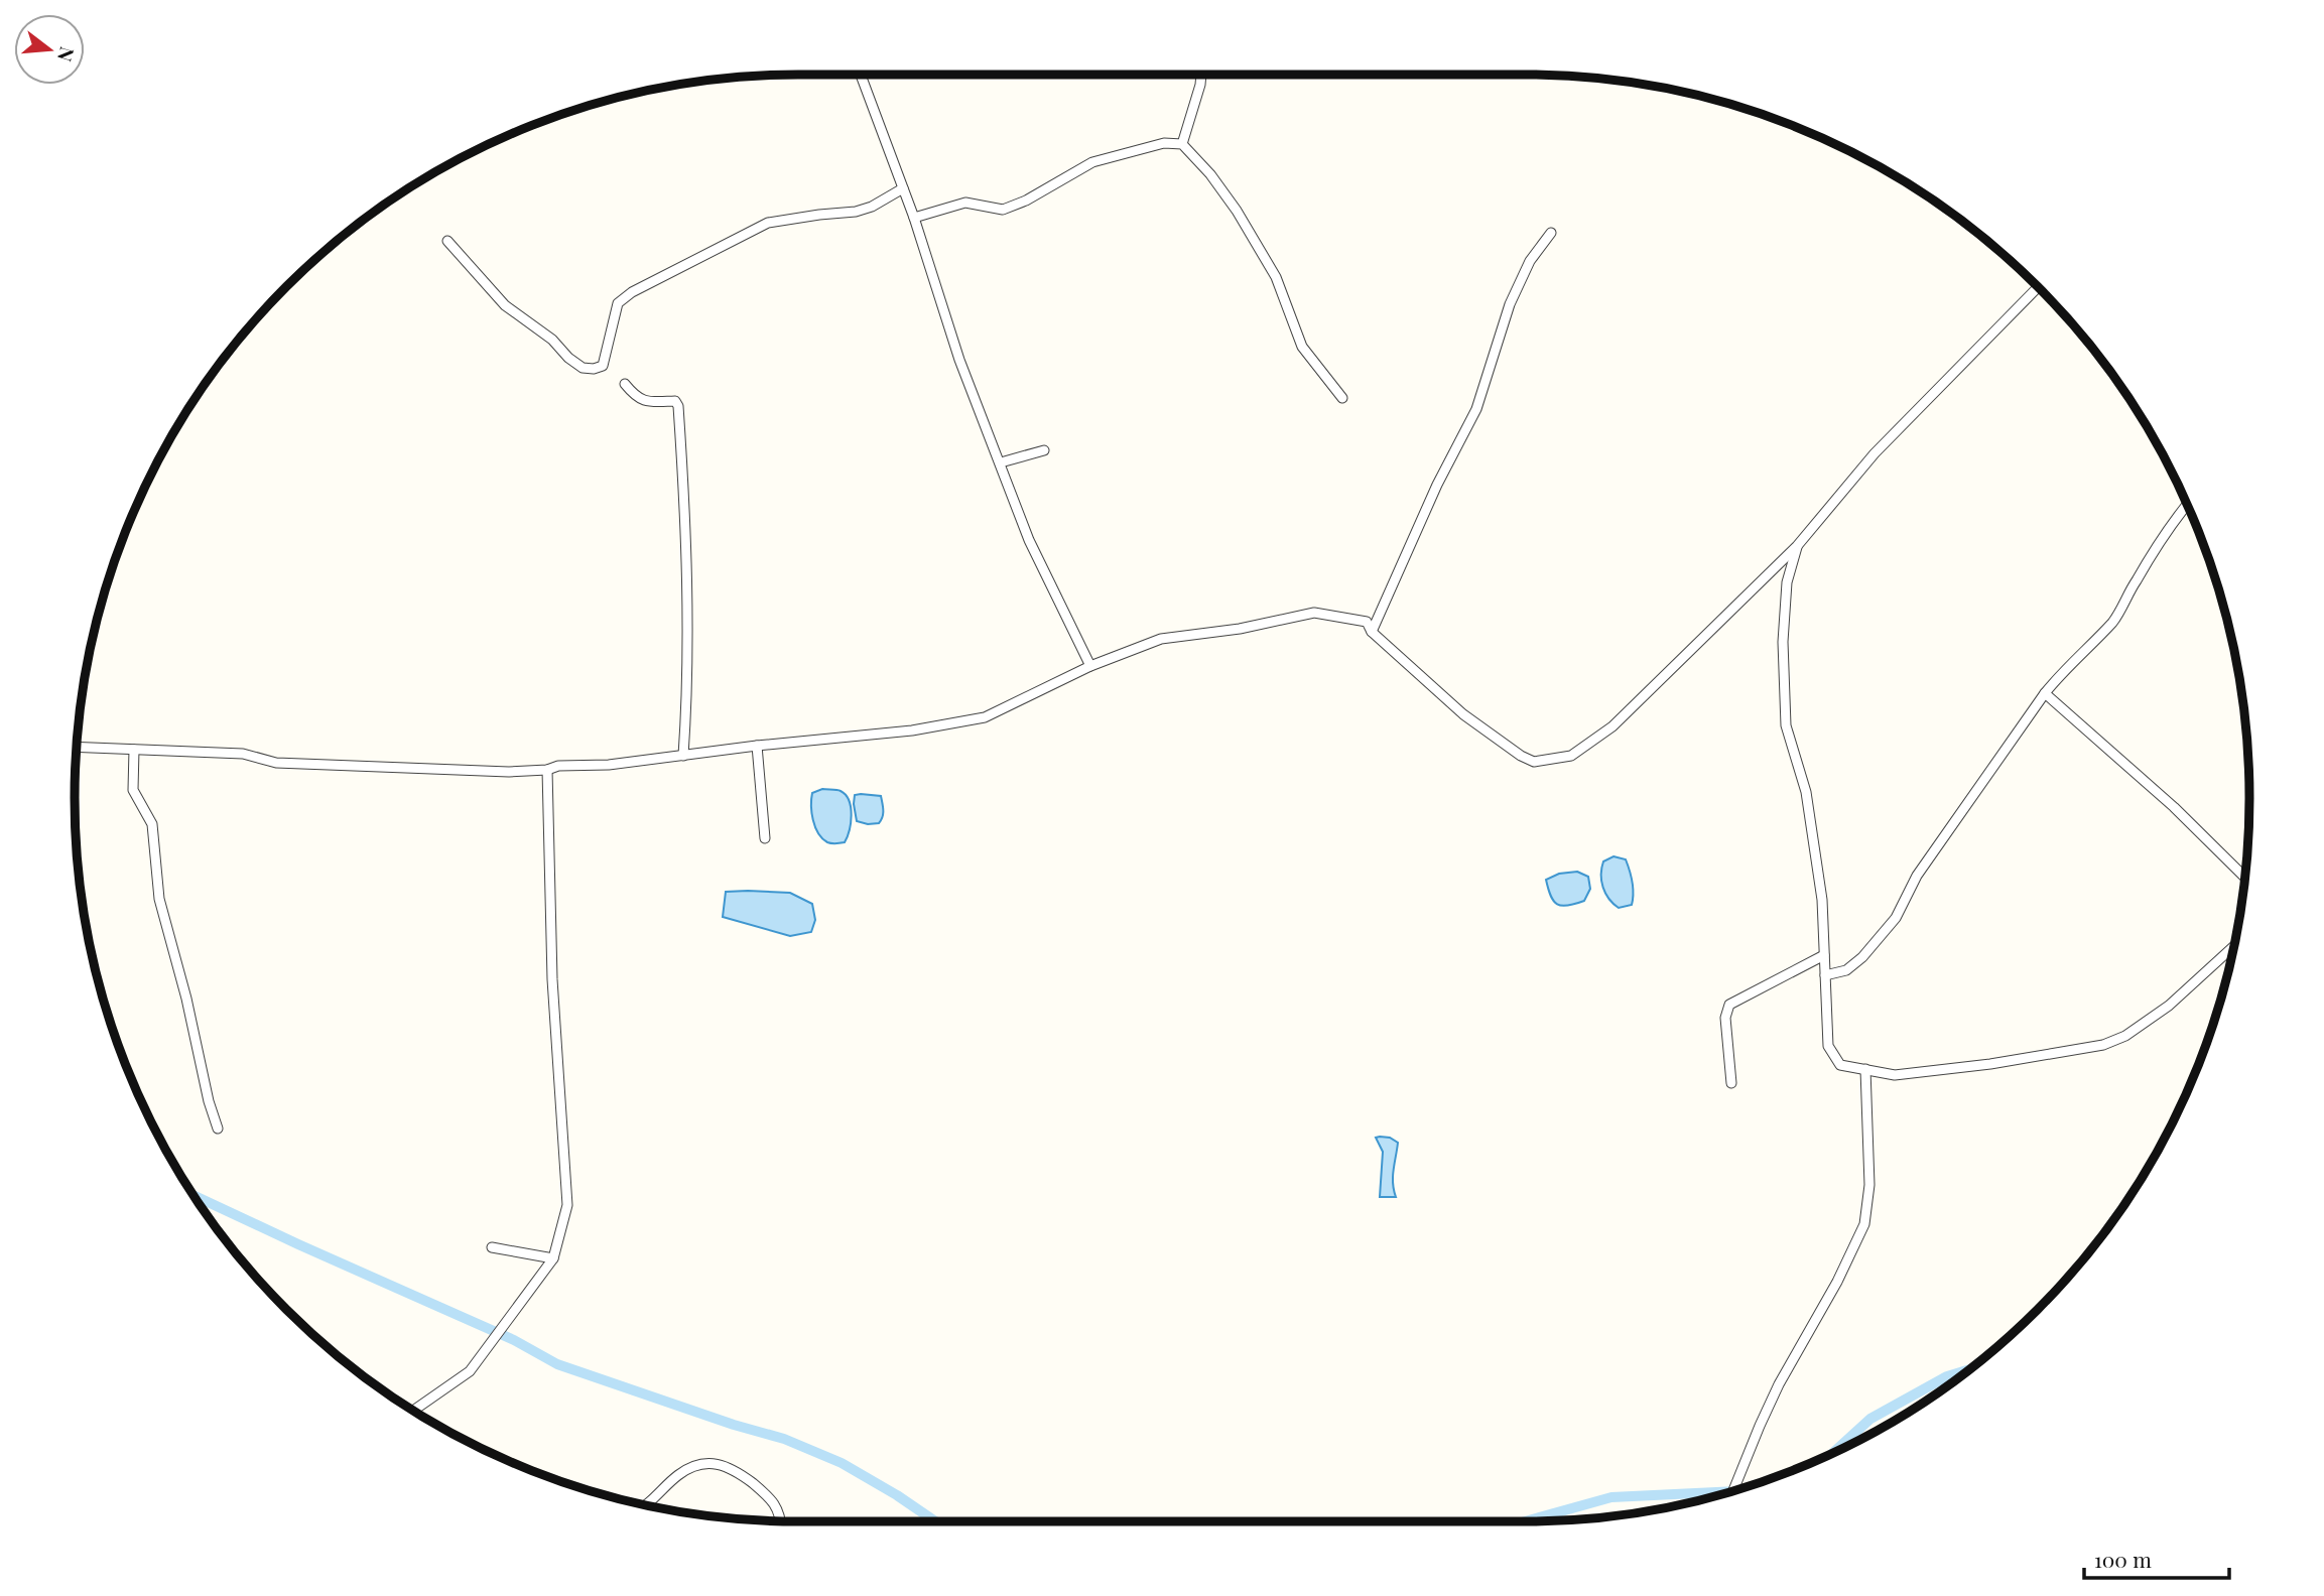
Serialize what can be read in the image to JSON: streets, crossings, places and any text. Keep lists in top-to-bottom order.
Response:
{
  "scale_bar": "100 m",
  "north": "right"
}
